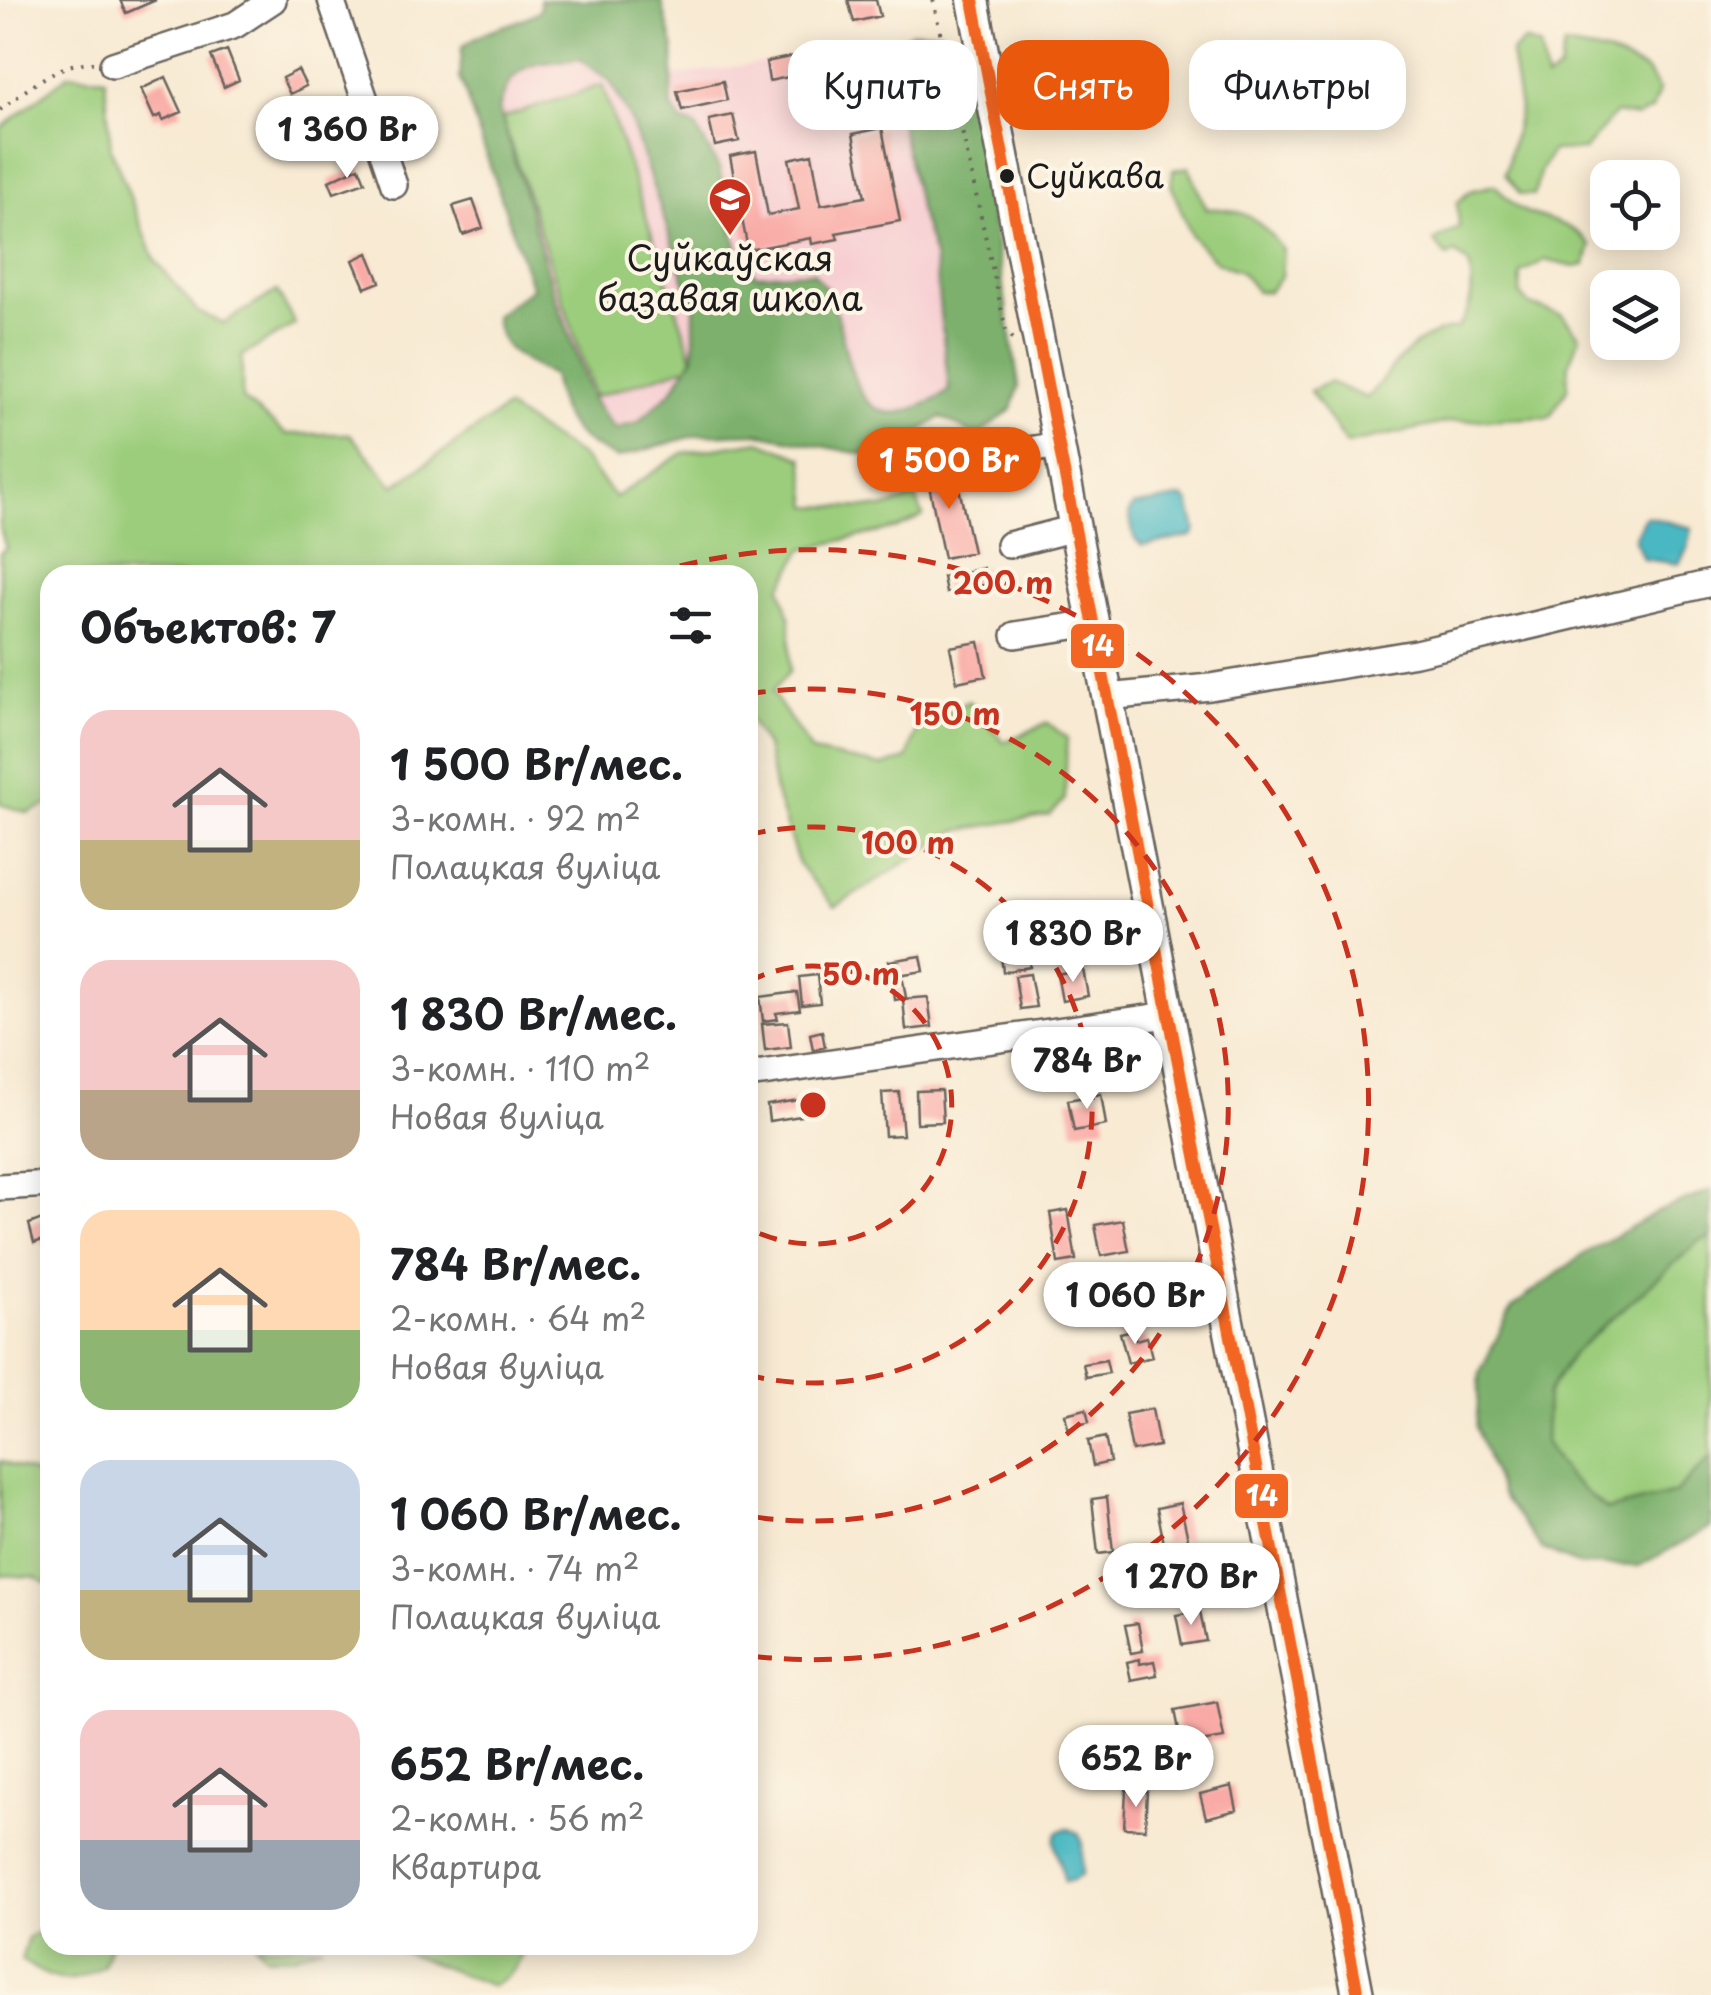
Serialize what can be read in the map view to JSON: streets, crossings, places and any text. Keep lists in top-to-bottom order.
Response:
{
  "places": {
    "other": ["Суйкава"],
    "school or university": ["Суйкаўская базавая школа"]
  },
  "lines": ["transit line 14"],
  "page": {
    "chip": ["Купить", "Снять", "Фильтры"],
    "price": [
      "1 360 Br",
      "1 500 Br",
      "1 830 Br",
      "784 Br",
      "1 060 Br",
      "1 270 Br",
      "652 Br"
    ],
    "heading": "Объектов: 7",
    "list": [
      {
        "name": "1 500 Br/мес.",
        "note": "3-комн. · 92 m² · Полацкая вуліца"
      },
      {
        "name": "1 830 Br/мес.",
        "note": "3-комн. · 110 m² · Новая вуліца"
      },
      {
        "name": "784 Br/мес.",
        "note": "2-комн. · 64 m² · Новая вуліца"
      },
      {
        "name": "1 060 Br/мес.",
        "note": "3-комн. · 74 m² · Полацкая вуліца"
      },
      {
        "name": "652 Br/мес.",
        "note": "2-комн. · 56 m² · Квартира"
      }
    ]
  },
  "rings": [
    "200 m",
    "150 m",
    "100 m",
    "50 m"
  ]
}
